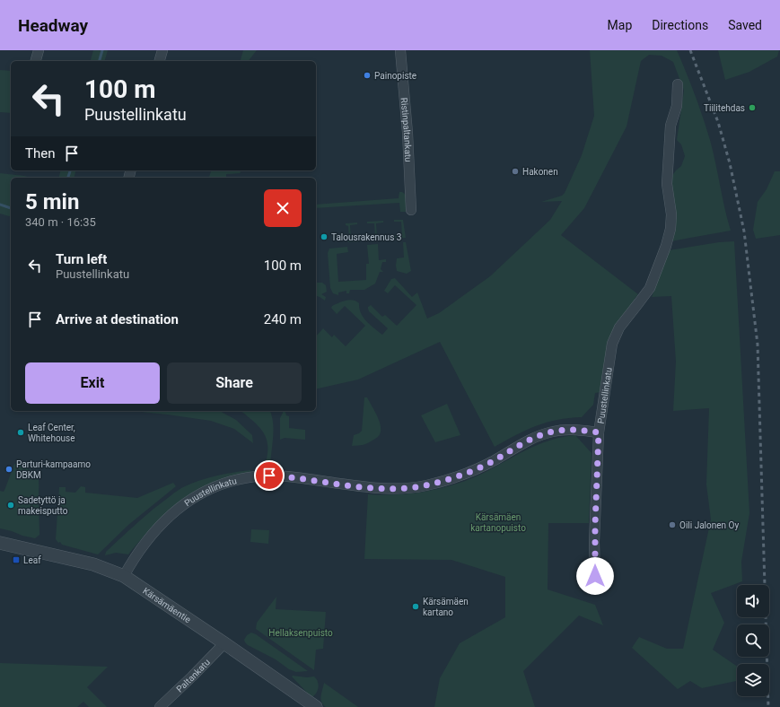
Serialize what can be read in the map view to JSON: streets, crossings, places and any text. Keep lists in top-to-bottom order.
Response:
{
  "streets": {
    "street": [
      "Ristinpaltankatu",
      "Puustellinkatu",
      "Kärsämäentie",
      "Paltankatu"
    ]
  },
  "crossings": [
    ["Puustellinkatu", "Kärsämäentie"],
    ["Kärsämäentie", "Paltankatu"]
  ],
  "parks": ["Kärsämäen kartanopuisto", "Hellaksenpuisto"],
  "places": {
    "other": [
      "Painopiste",
      "Tiilitehdas",
      "Hakonen",
      "Talousrakennus 3",
      "Leaf Center, Whitehouse",
      "Parturi-kampaamo DBKM",
      "Sadetyttö ja makeisputto",
      "Oili Jalonen Oy",
      "Kärsämäen kartano"
    ],
    "transit": ["Leaf"]
  },
  "page": {
    "header": "Headway",
    "nav": ["Map", "Directions", "Saved"],
    "turn": ["100 m", "Puustellinkatu"],
    "then": "Then",
    "heading": ["5 min", "340 m · 16:35"],
    "list": [
      {
        "name": "Turn left",
        "note": "Puustellinkatu",
        "value": "100 m"
      },
      {
        "name": "Arrive at destination",
        "value": "240 m"
      }
    ],
    "buttons": ["Exit", "Share"]
  }
}
